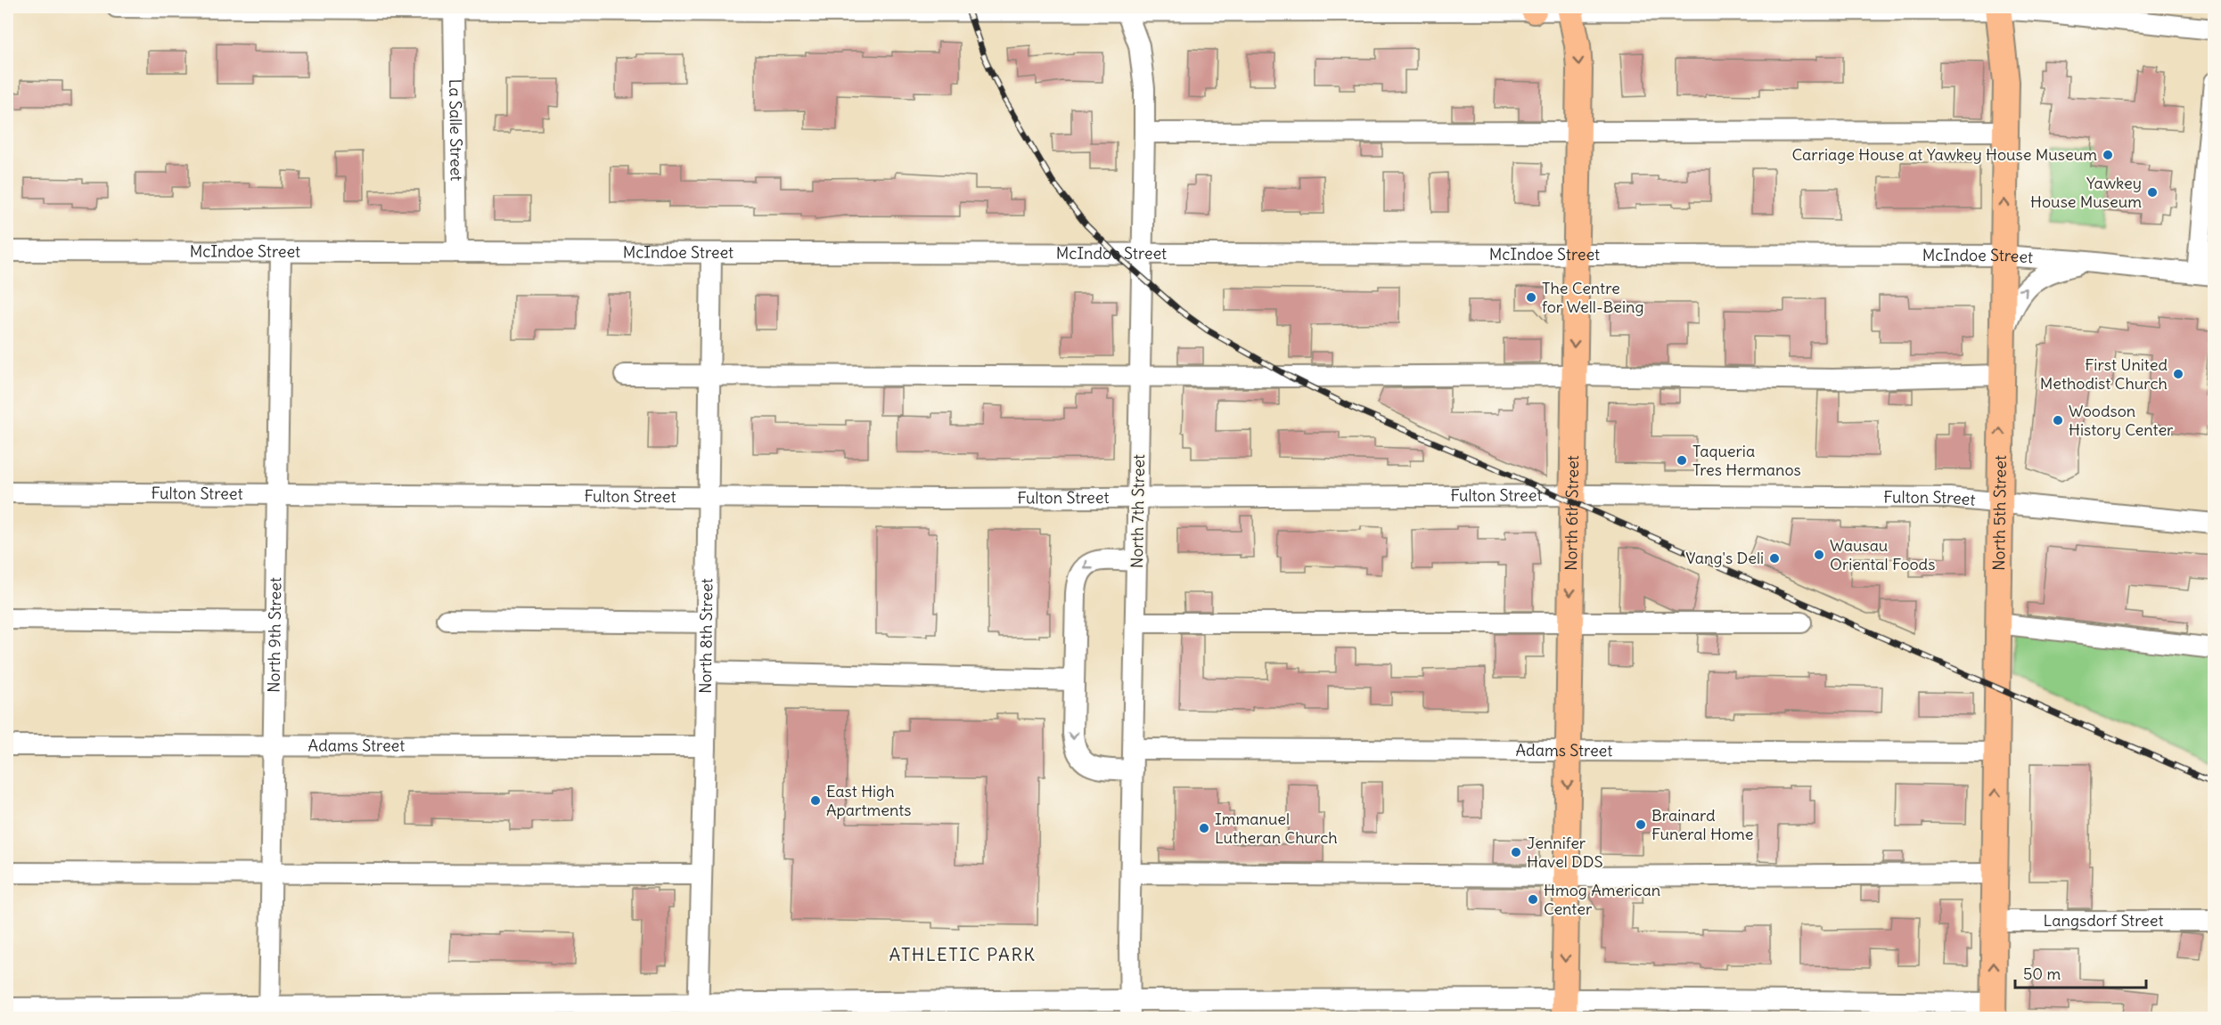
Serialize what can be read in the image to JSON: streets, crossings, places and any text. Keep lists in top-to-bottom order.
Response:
{
  "streets": {
    "main road": ["North 6th Street", "North 5th Street"],
    "street": [
      "La Salle Street",
      "McIndoe Street",
      "Fulton Street",
      "North 7th Street",
      "North 9th Street",
      "North 8th Street",
      "Adams Street",
      "Langsdorf Street"
    ]
  },
  "crossings": [
    ["La Salle Street", "McIndoe Street"],
    ["McIndoe Street", "North 7th Street"],
    ["McIndoe Street", "North 6th Street"],
    ["McIndoe Street", "North 5th Street"],
    ["McIndoe Street", "North 9th Street"],
    ["McIndoe Street", "North 8th Street"],
    ["Fulton Street", "North 7th Street"],
    ["Fulton Street", "North 6th Street"],
    ["Fulton Street", "North 5th Street"],
    ["Fulton Street", "North 9th Street"],
    ["Fulton Street", "North 8th Street"],
    ["North 7th Street", "Adams Street"],
    ["North 6th Street", "Adams Street"],
    ["North 5th Street", "Adams Street"],
    ["North 5th Street", "Langsdorf Street"],
    ["North 9th Street", "Adams Street"],
    ["North 8th Street", "Adams Street"]
  ],
  "one_way": ["North 6th Street", "North 5th Street"],
  "districts": ["ATHLETIC PARK"],
  "places": [
    "Carriage House at Yawkey House Museum",
    "Yawkey House Museum",
    "The Centre for Well-Being",
    "First United Methodist Church",
    "Woodson History Center",
    "Taqueria Tres Hermanos",
    "Wausau Oriental Foods",
    "Vang's Deli",
    "East High Apartments",
    "Brainard Funeral Home",
    "Immanuel Lutheran Church",
    "Jennifer Havel DDS",
    "Hmog American Center"
  ],
  "scale_bar": "50 m"
}
